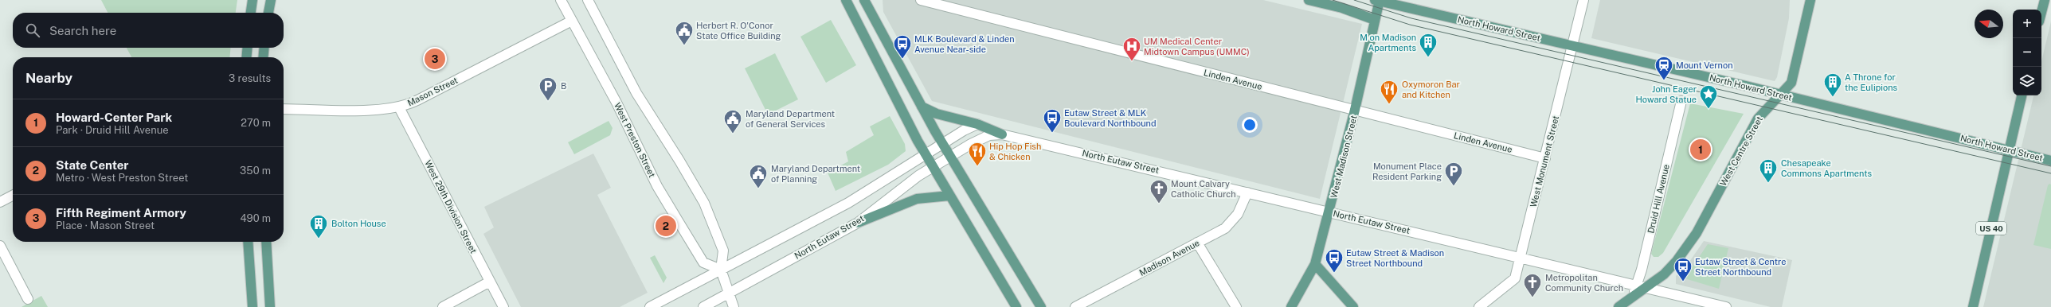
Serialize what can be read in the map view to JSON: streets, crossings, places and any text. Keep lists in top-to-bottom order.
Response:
{
  "streets": {
    "main road": [
      "North Howard Street",
      "West Centre Street",
      "West Madison Street",
      "US 40"
    ],
    "street": [
      "Linden Avenue",
      "Mason Street",
      "West Preston Street",
      "North Eutaw Street",
      "West Monument Street",
      "Druid Hill Avenue",
      "West 29th Division Street",
      "Madison Avenue"
    ]
  },
  "crossings": [
    ["North Howard Street", "West Centre Street"],
    ["North Howard Street", "West Madison Street"],
    ["North Howard Street", "West Monument Street"],
    ["North Howard Street", "US 40"],
    ["Linden Avenue", "West Madison Street"],
    ["Linden Avenue", "West Monument Street"],
    ["Mason Street", "West Preston Street"],
    ["Mason Street", "West 29th Division Street"],
    ["West Centre Street", "North Eutaw Street"],
    ["West Centre Street", "Druid Hill Avenue"],
    ["West Madison Street", "North Eutaw Street"],
    ["North Eutaw Street", "West Monument Street"],
    ["North Eutaw Street", "Druid Hill Avenue"],
    ["North Eutaw Street", "Madison Avenue"]
  ],
  "places": {
    "public building": ["Herbert R. O'Conor State Office Building", "Maryland Department of General Services", "Maryland Department of Planning"],
    "building": [
      "M on Madison Apartments",
      "A Throne for the Eulipions",
      "Chesapeake Commons Apartments",
      "Bolton House"
    ],
    "bus stop": [
      "MLK Boulevard & Linden Avenue Near-side",
      "Eutaw Street & MLK Boulevard Northbound",
      "Eutaw Street & Madison Street Northbound",
      "Eutaw Street & Centre Street Northbound"
    ],
    "hospital": ["UM Medical Center Midtown Campus (UMMC)"],
    "station": ["Mount Vernon"],
    "parking": ["B", "Monument Place Resident Parking"],
    "restaurant": ["Oxymoron Bar and Kitchen", "Hip Hop Fish & Chicken"],
    "place": ["John Eager Howard Statue"],
    "church": ["Mount Calvary Catholic Church", "Metropolitan Community Church"]
  },
  "north": "left",
  "page": {
    "map_buttons": ["+", "−"],
    "search": "Search here",
    "pins": ["3", "1", "2"],
    "heading": ["Nearby", "3 results"],
    "list": [
      {
        "mark": "1",
        "name": "Howard-Center Park",
        "note": "Park · Druid Hill Avenue",
        "value": "270 m"
      },
      {
        "mark": "2",
        "name": "State Center",
        "note": "Metro · West Preston Street",
        "value": "350 m"
      },
      {
        "mark": "3",
        "name": "Fifth Regiment Armory",
        "note": "Place · Mason Street",
        "value": "490 m"
      }
    ]
  }
}
